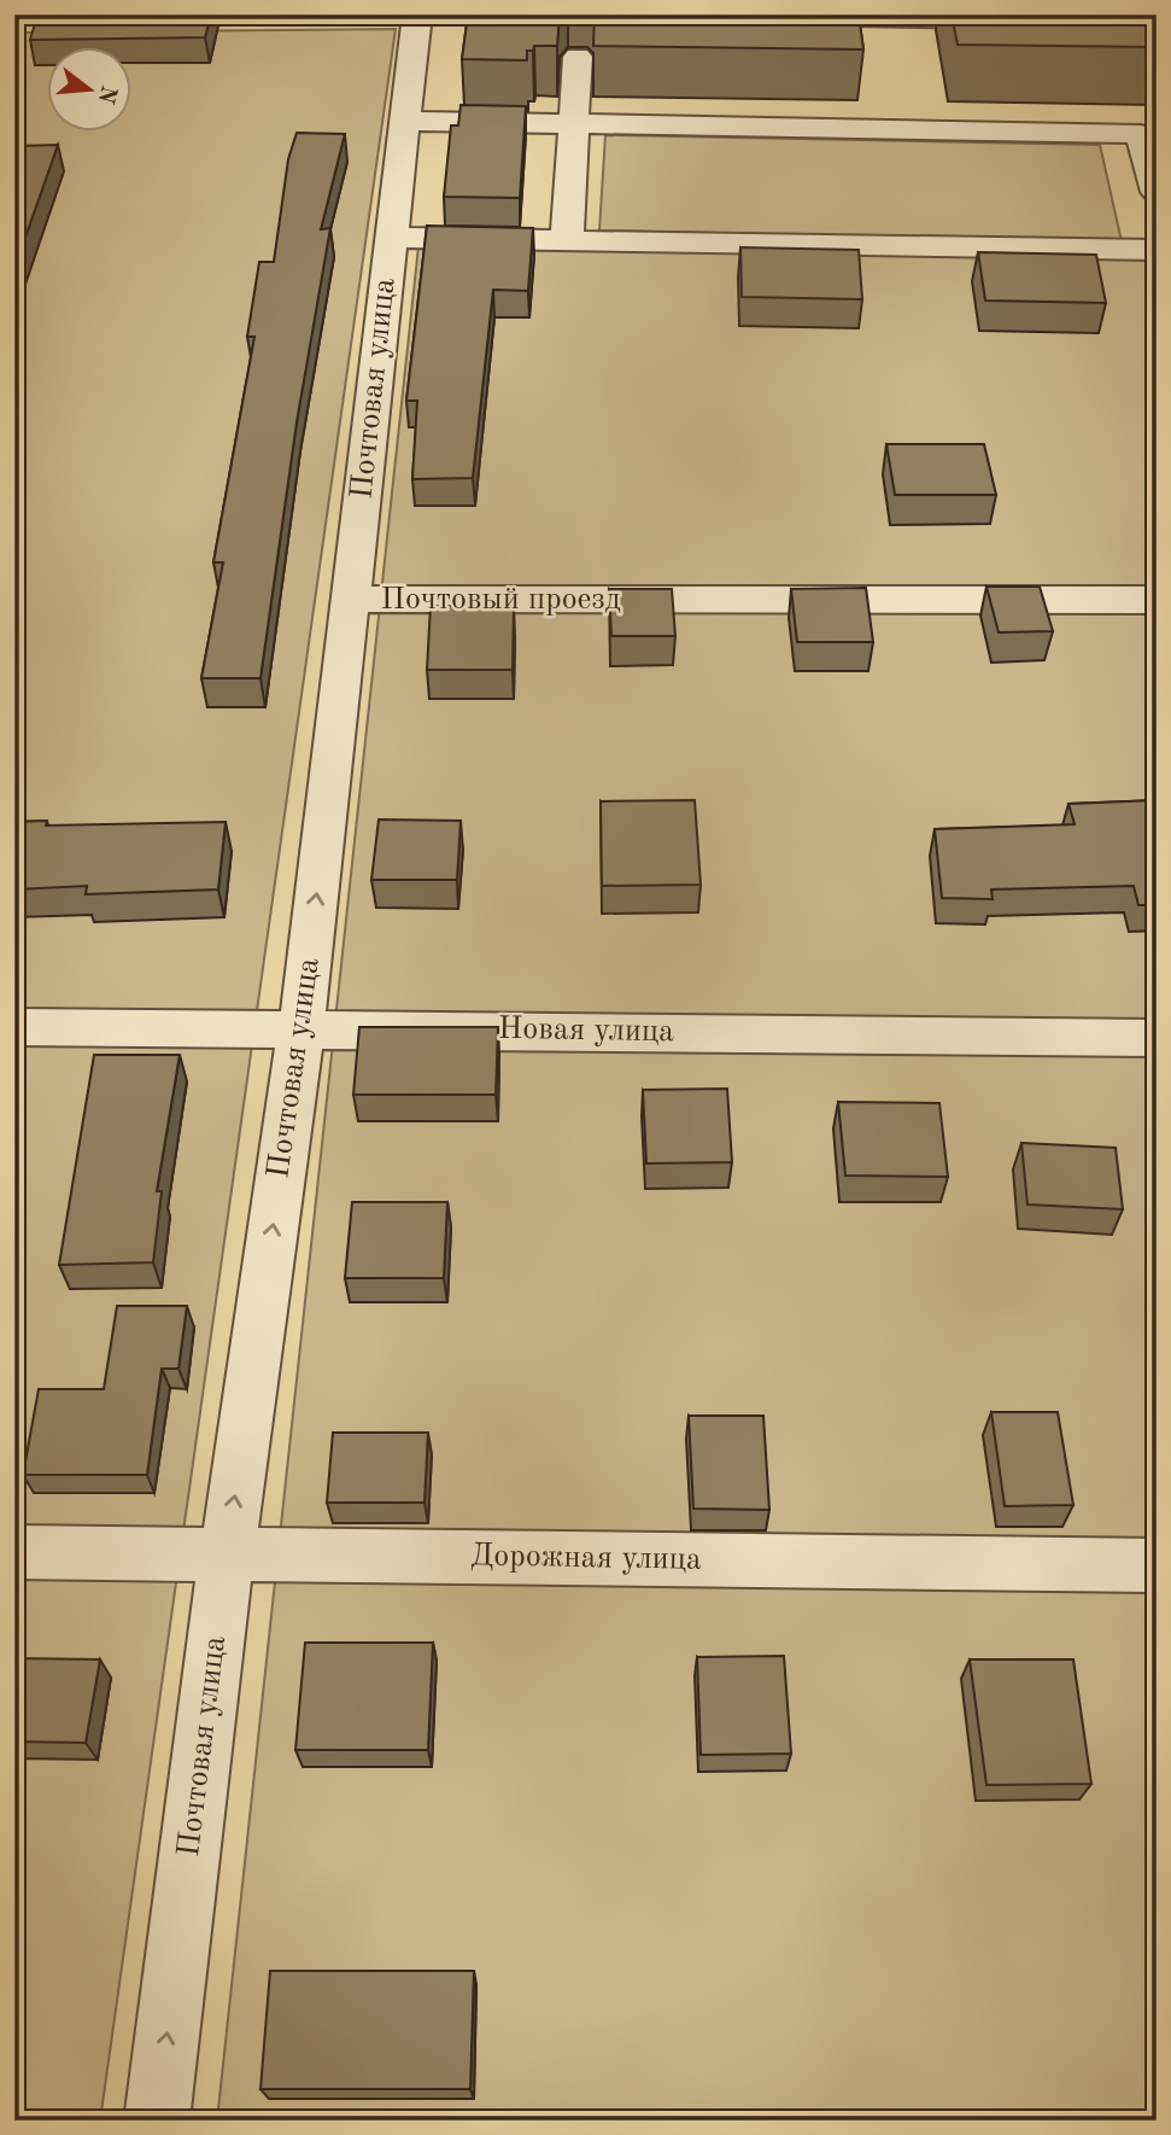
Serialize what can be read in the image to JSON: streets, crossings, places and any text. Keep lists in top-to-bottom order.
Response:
{
  "streets": {
    "street": [
      "Почтовая улица",
      "Почтовый проезд",
      "Новая улица",
      "Дорожная улица"
    ]
  },
  "crossings": [
    ["Почтовая улица", "Почтовый проезд"],
    ["Почтовая улица", "Новая улица"],
    ["Почтовая улица", "Дорожная улица"]
  ],
  "one_way": ["Почтовая улица"],
  "north": "right"
}
